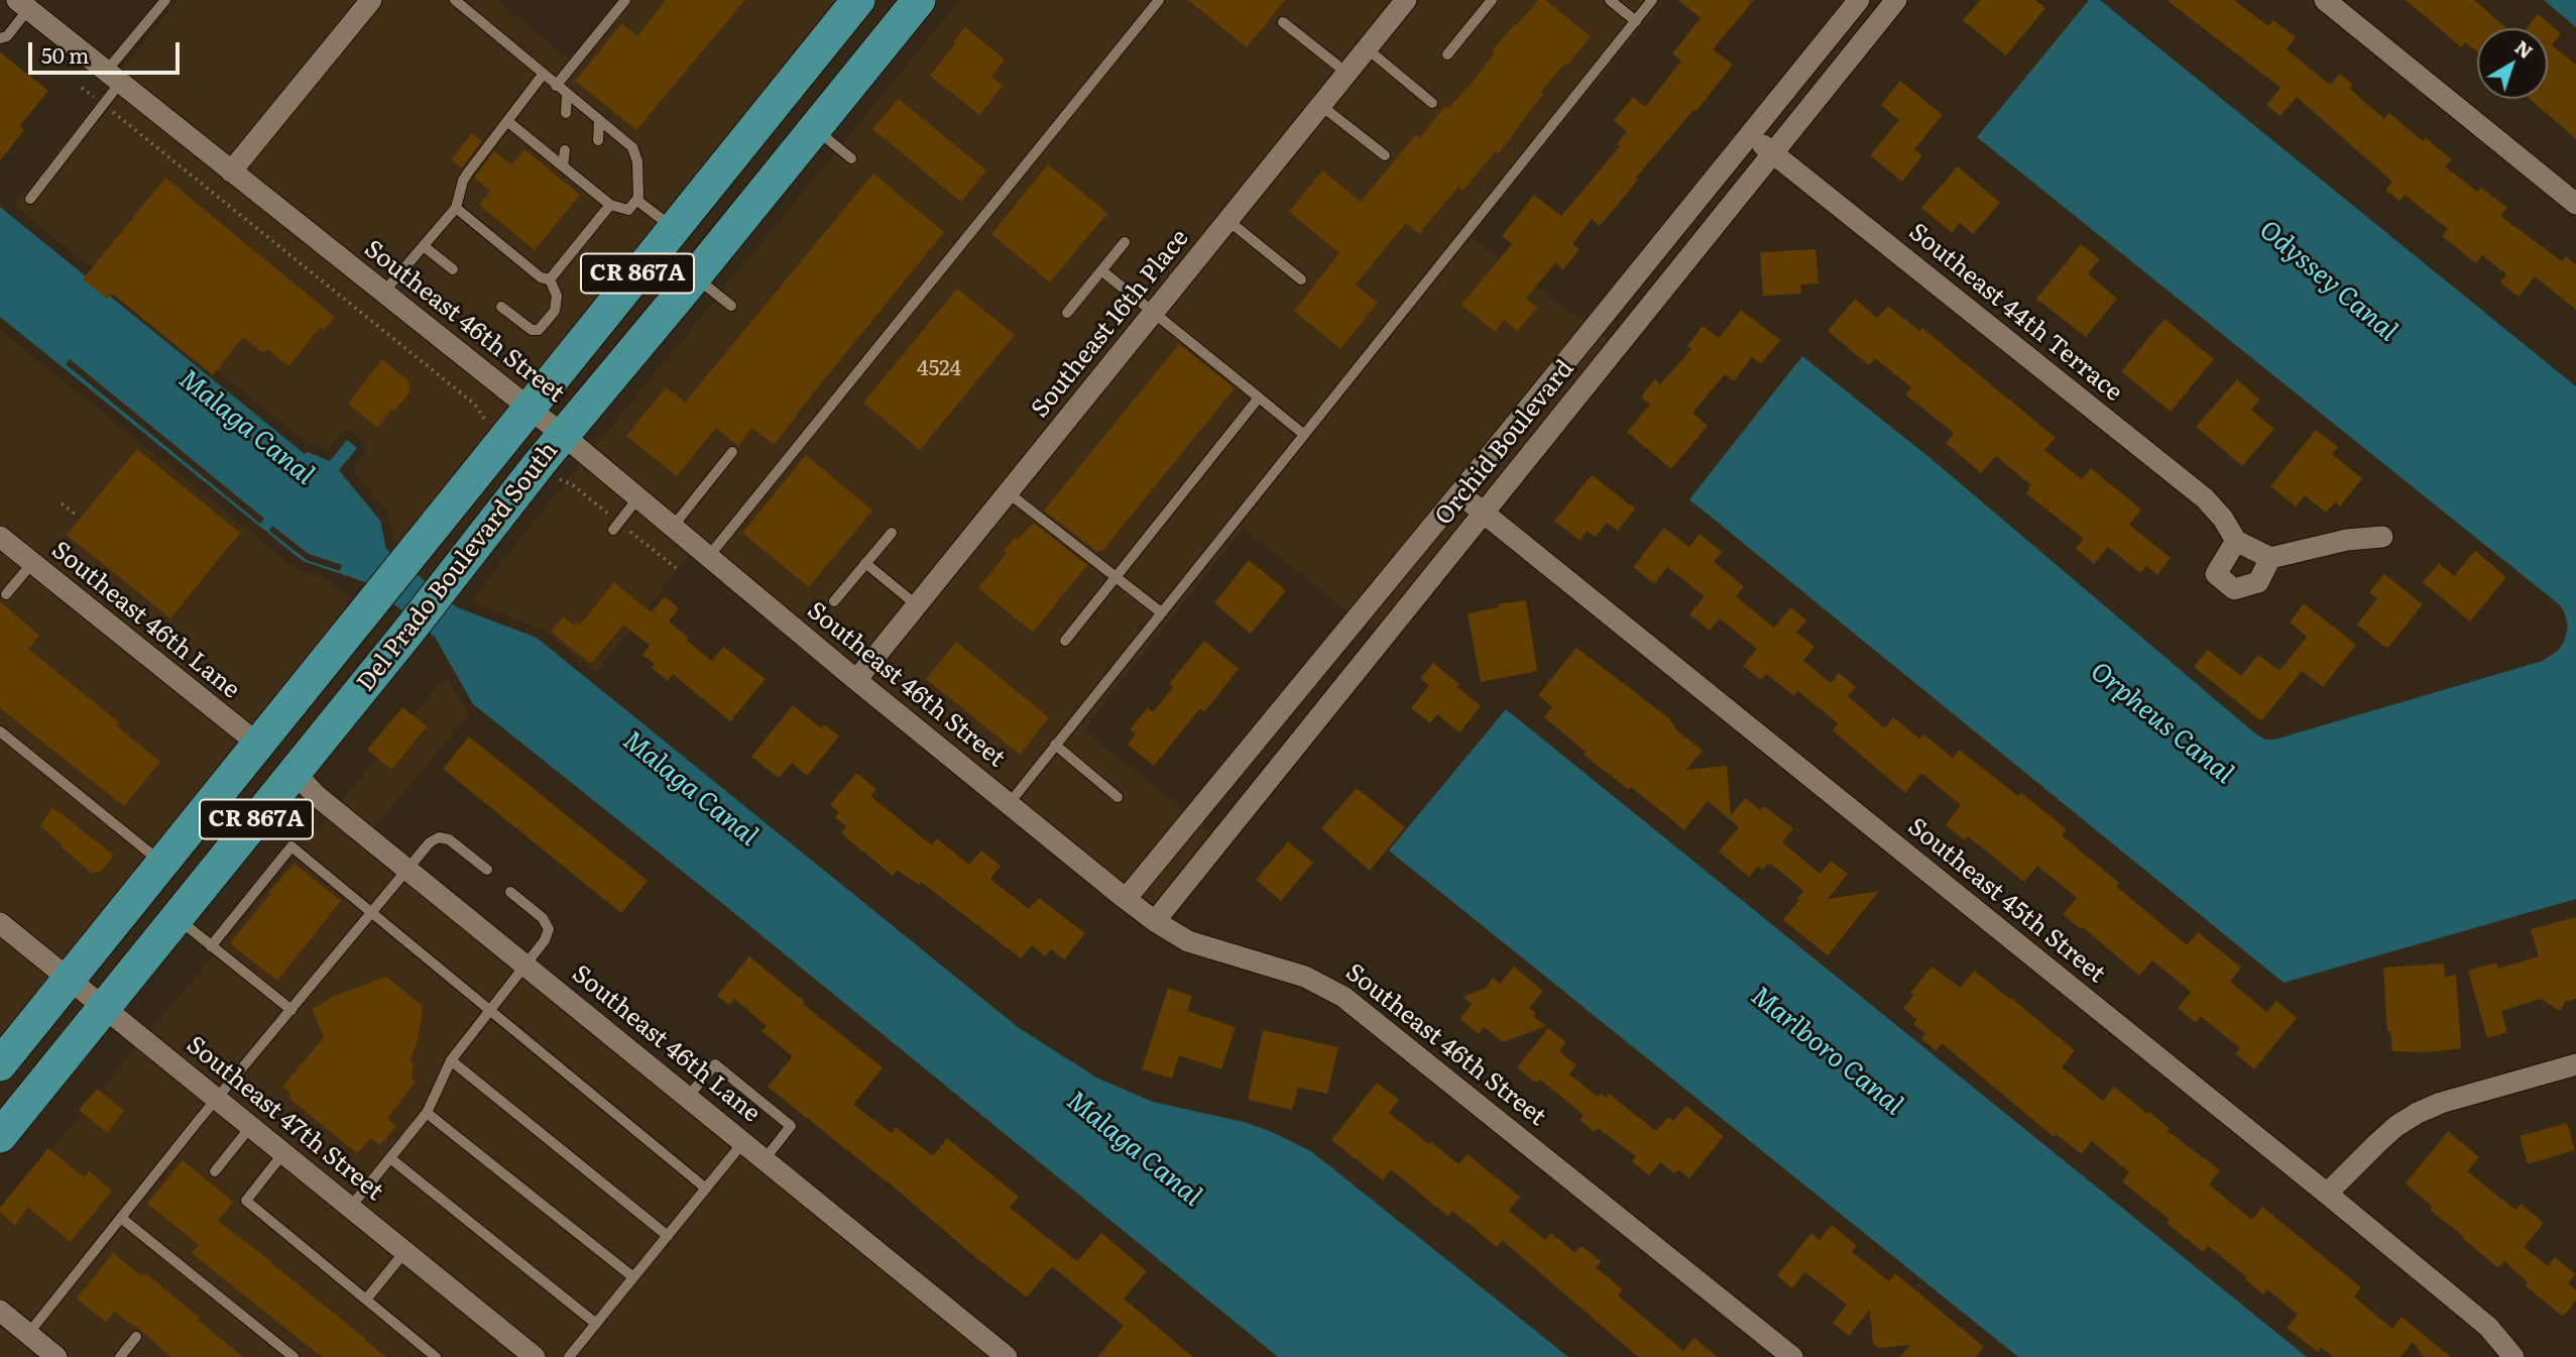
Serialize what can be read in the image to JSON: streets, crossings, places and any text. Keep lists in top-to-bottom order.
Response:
{
  "streets": {
    "main road": ["CR 867A", "Del Prado Boulevard South"],
    "street": [
      "Southeast 44th Terrace",
      "Southeast 46th Street",
      "Southeast 16th Place",
      "Orchid Boulevard",
      "Southeast 46th Lane",
      "Southeast 45th Street",
      "Southeast 47th Street"
    ]
  },
  "crossings": [
    ["Southeast 44th Terrace", "Orchid Boulevard"],
    ["Southeast 46th Street", "Southeast 16th Place"],
    ["Southeast 46th Street", "Orchid Boulevard"],
    ["Southeast 46th Street", "Del Prado Boulevard South"],
    ["Orchid Boulevard", "Southeast 45th Street"],
    ["Del Prado Boulevard South", "Southeast 46th Lane"],
    ["Del Prado Boulevard South", "Southeast 47th Street"]
  ],
  "water": [
    "Odyssey Canal",
    "Malaga Canal",
    "Orpheus Canal",
    "Marlboro Canal"
  ],
  "house_numbers": ["4524"],
  "scale_bar": "50 m",
  "north": "top right"
}
